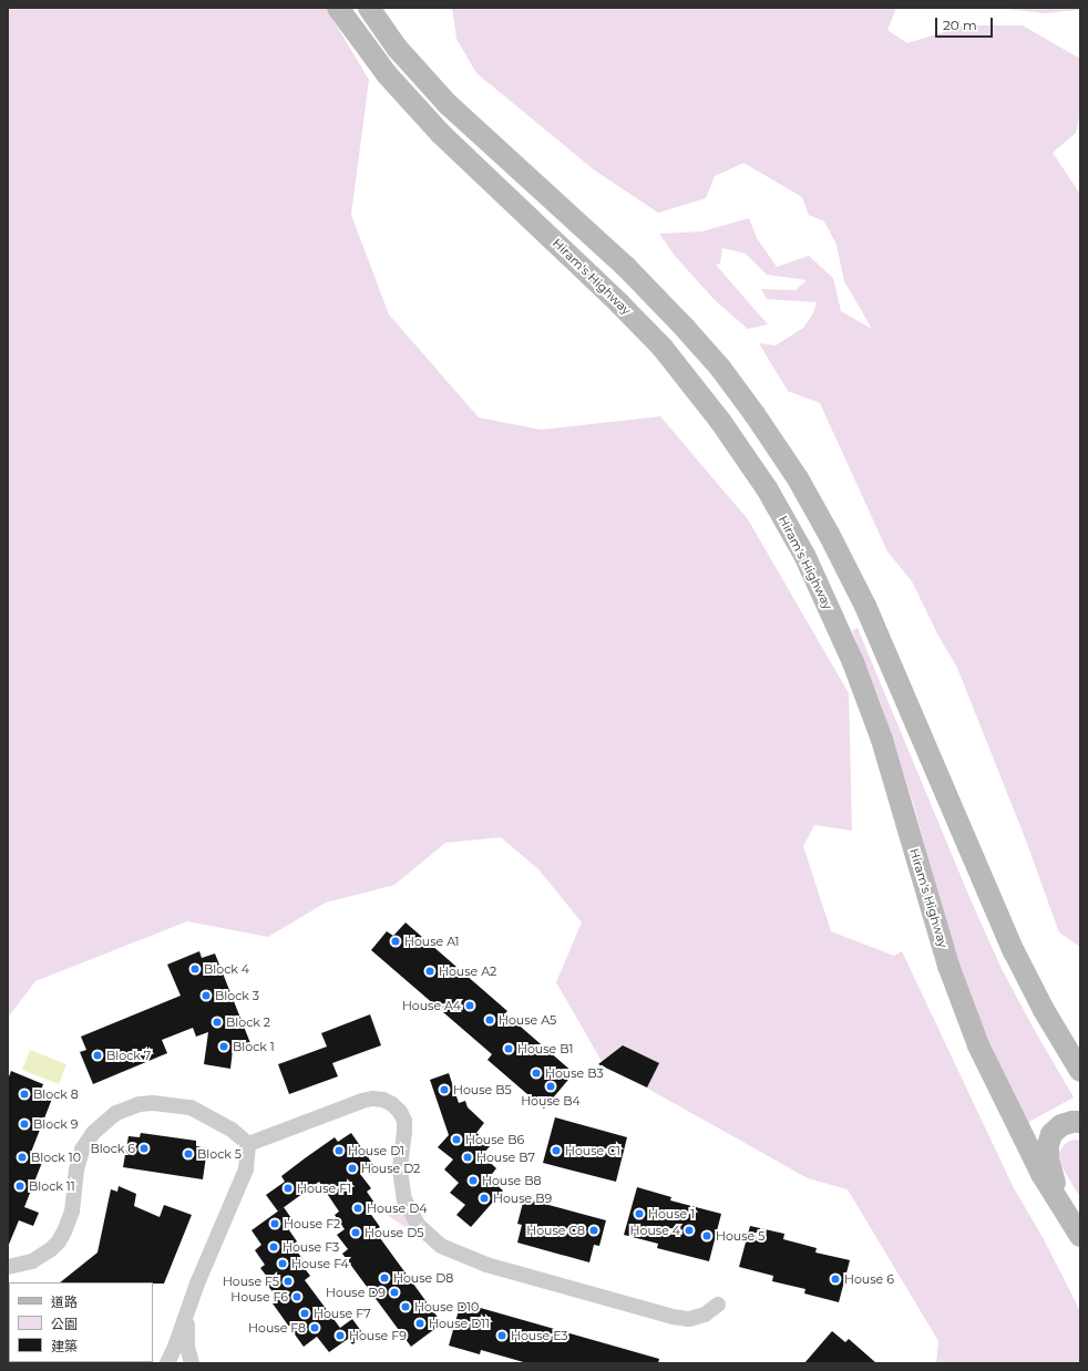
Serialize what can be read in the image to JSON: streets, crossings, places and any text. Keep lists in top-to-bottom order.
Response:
{
  "streets": {
    "main road": ["Hiram's Highway"]
  },
  "places": [
    "House A1",
    "Block 4",
    "House A2",
    "Block 3",
    "House A4",
    "House A5",
    "Block 2",
    "Block 1",
    "House B1",
    "Block 7",
    "House B3",
    "House B4",
    "House B5",
    "Block 8",
    "Block 9",
    "House B6",
    "Block 6",
    "House D1",
    "House C1",
    "Block 5",
    "Block 10",
    "House B7",
    "House D2",
    "House B8",
    "Block 11",
    "House F1",
    "House B9",
    "House D4",
    "House 1",
    "House F2",
    "House C8",
    "House 4",
    "House D5",
    "House 5",
    "House F3",
    "House F4",
    "House D8",
    "House 6",
    "House F5",
    "House D9",
    "House F6",
    "House D10",
    "House F7",
    "House D11",
    "House F8",
    "House F9",
    "House E3"
  ],
  "legend": ["道路", "公園", "建築"],
  "scale_bar": "20 m"
}
